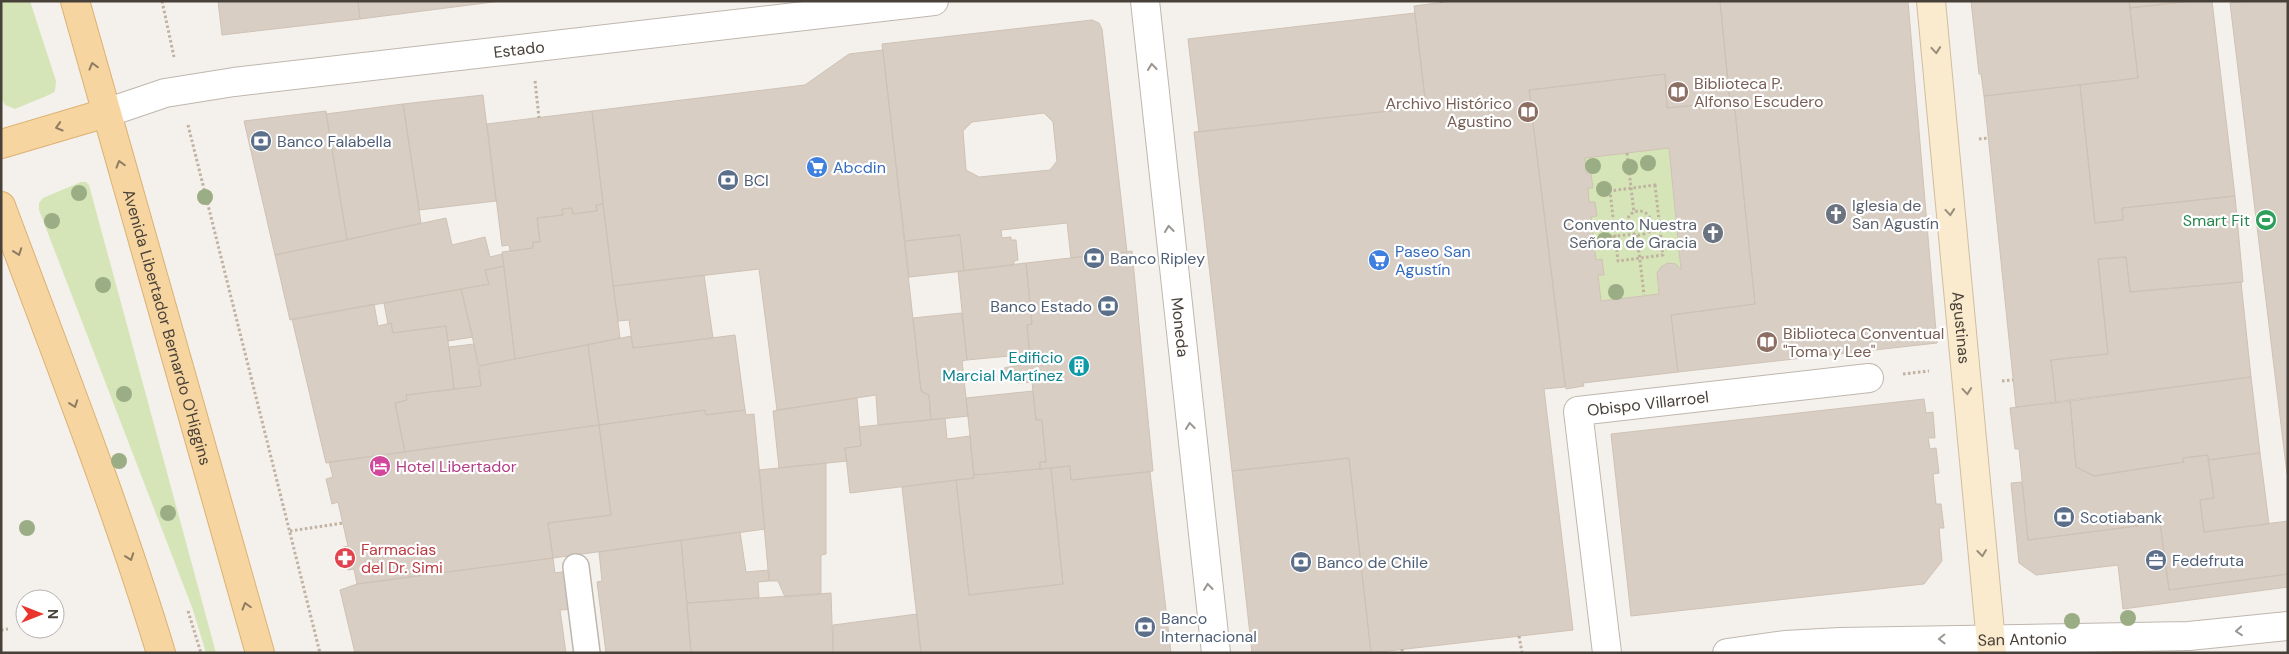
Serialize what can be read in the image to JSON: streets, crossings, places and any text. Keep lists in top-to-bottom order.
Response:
{
  "streets": {
    "main road": ["Avenida Libertador Bernardo O'Higgins", "Agustinas"],
    "street": [
      "Estado",
      "Moneda",
      "Obispo Villarroel",
      "San Antonio"
    ]
  },
  "crossings": [
    ["Estado", "Avenida Libertador Bernardo O'Higgins"],
    ["Agustinas", "San Antonio"]
  ],
  "one_way": ["Moneda", "Agustinas", "San Antonio"],
  "places": {
    "library": ["Biblioteca P. Alfonso Escudero", "Archivo Histórico Agustino", "Biblioteca Conventual \"Toma y Lee\""],
    "bank": [
      "Banco Falabella",
      "BCI",
      "Banco Ripley",
      "Banco Estado",
      "Scotiabank",
      "Banco de Chile",
      "Banco Internacional"
    ],
    "supermarket": ["Abcdin", "Paseo San Agustín"],
    "church": ["Iglesia de San Agustín", "Convento Nuestra Señora de Gracia"],
    "sports": ["Smart Fit"],
    "building": ["Edificio Marcial Martínez"],
    "hotel": ["Hotel Libertador"],
    "pharmacy": ["Farmacias del Dr. Simi"],
    "office": ["Fedefruta"]
  },
  "north": "right"
}
